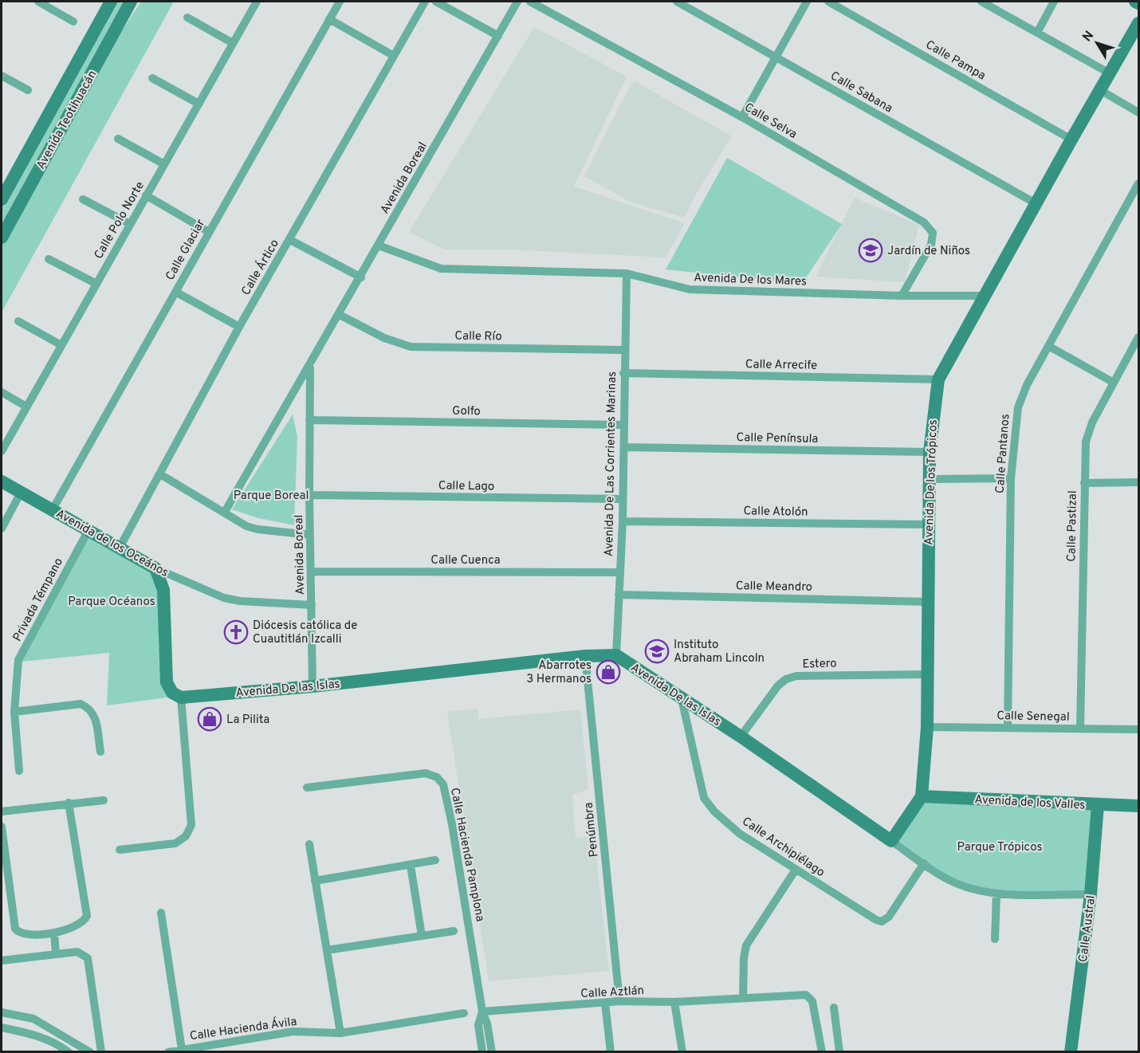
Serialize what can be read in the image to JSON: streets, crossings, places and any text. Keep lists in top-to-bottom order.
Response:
{
  "streets": {
    "street": [
      "Calle Pampa",
      "Calle Sabana",
      "Avenida Teotihuacán",
      "Calle Selva",
      "Avenida Boreal",
      "Calle Polo Norte",
      "Calle Glaciar",
      "Calle Ártico",
      "Avenida De los Mares",
      "Calle Río",
      "Calle Arrecife",
      "Golfo",
      "Calle Península",
      "Calle Pantanos",
      "Avenida De Las Corrientes Marinas",
      "Avenida De los Trópicos",
      "Calle Lago",
      "Calle Atolón",
      "Calle Pastizal",
      "Avenida de los Oceános",
      "Calle Cuenca",
      "Calle Meandro",
      "Privada Témpano",
      "Estero",
      "Avenida De las Islas",
      "Calle Senegal",
      "Avenida de los Valles",
      "Penúmbra",
      "Calle Archipiélago",
      "Calle Hacienda Pamplona",
      "Calle Austral",
      "Calle Aztlán",
      "Calle Hacienda Ávila"
    ]
  },
  "crossings": [
    ["Calle Pampa", "Avenida De los Trópicos"],
    ["Calle Sabana", "Avenida De los Trópicos"],
    ["Calle Selva", "Avenida De los Mares"],
    ["Avenida Boreal", "Avenida De los Mares"],
    ["Avenida Boreal", "Calle Río"],
    ["Avenida Boreal", "Golfo"],
    ["Avenida Boreal", "Calle Lago"],
    ["Avenida Boreal", "Avenida de los Oceános"],
    ["Avenida Boreal", "Calle Cuenca"],
    ["Avenida Boreal", "Avenida De las Islas"],
    ["Calle Glaciar", "Avenida de los Oceános"],
    ["Calle Ártico", "Avenida de los Oceános"],
    ["Avenida De los Mares", "Avenida De Las Corrientes Marinas"],
    ["Avenida De los Mares", "Avenida De los Trópicos"],
    ["Calle Río", "Avenida De Las Corrientes Marinas"],
    ["Calle Arrecife", "Avenida De Las Corrientes Marinas"],
    ["Calle Arrecife", "Avenida De los Trópicos"],
    ["Golfo", "Avenida De Las Corrientes Marinas"],
    ["Calle Península", "Avenida De Las Corrientes Marinas"],
    ["Calle Península", "Avenida De los Trópicos"],
    ["Calle Pantanos", "Calle Senegal"],
    ["Avenida De Las Corrientes Marinas", "Calle Lago"],
    ["Avenida De Las Corrientes Marinas", "Calle Atolón"],
    ["Avenida De Las Corrientes Marinas", "Calle Cuenca"],
    ["Avenida De Las Corrientes Marinas", "Calle Meandro"],
    ["Avenida De Las Corrientes Marinas", "Avenida De las Islas"],
    ["Avenida De los Trópicos", "Calle Atolón"],
    ["Avenida De los Trópicos", "Calle Meandro"],
    ["Avenida De los Trópicos", "Estero"],
    ["Avenida De los Trópicos", "Avenida De las Islas"],
    ["Avenida De los Trópicos", "Calle Senegal"],
    ["Avenida De los Trópicos", "Avenida de los Valles"],
    ["Calle Pastizal", "Calle Senegal"],
    ["Avenida de los Oceános", "Privada Témpano"],
    ["Estero", "Avenida De las Islas"],
    ["Avenida De las Islas", "Penúmbra"],
    ["Avenida De las Islas", "Calle Archipiélago"],
    ["Avenida De las Islas", "Calle Austral"],
    ["Avenida de los Valles", "Calle Austral"],
    ["Penúmbra", "Calle Aztlán"],
    ["Calle Hacienda Pamplona", "Calle Aztlán"]
  ],
  "parks": ["Parque Boreal", "Parque Océanos", "Parque Trópicos"],
  "places": {
    "school or university": ["Jardín de Niños", "Instituto Abraham Lincoln"],
    "church": ["Diócesis católica de Cuautitlán Izcalli"],
    "shop": ["Abarrotes 3 Hermanos", "La Pilita"]
  },
  "north": "top left"
}
